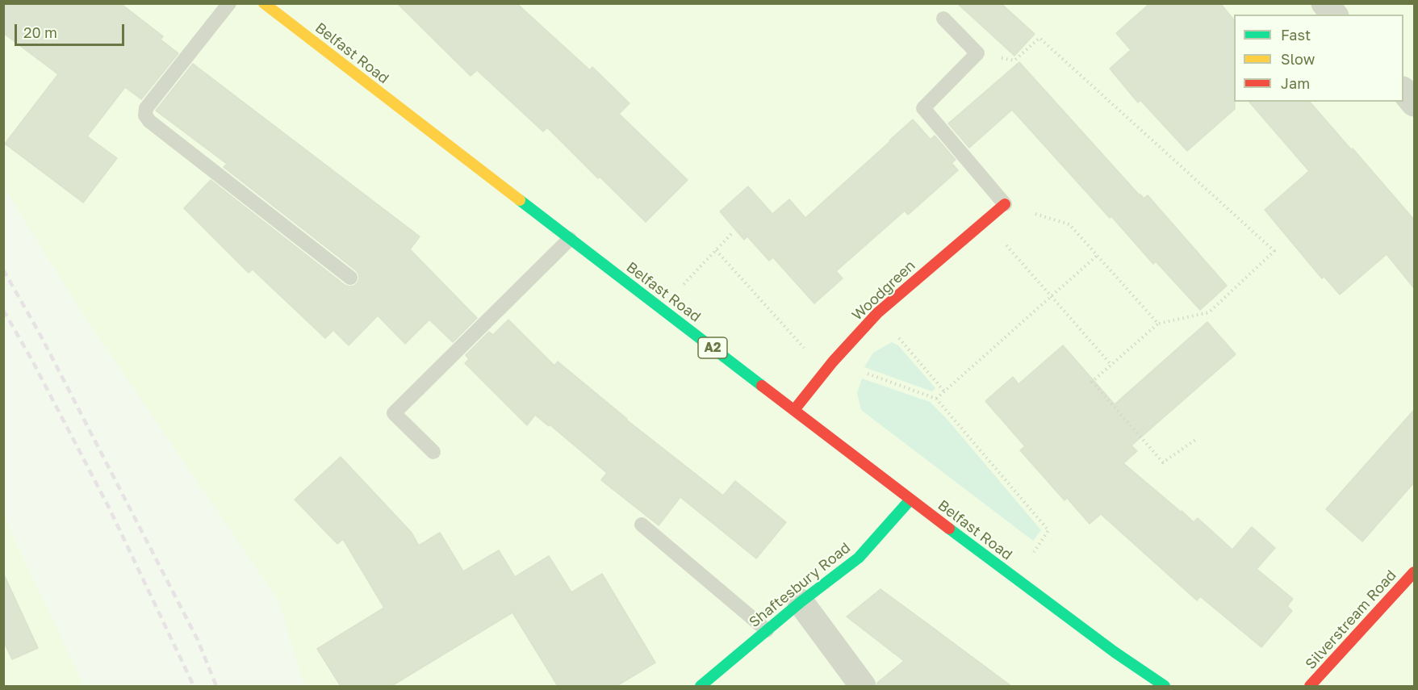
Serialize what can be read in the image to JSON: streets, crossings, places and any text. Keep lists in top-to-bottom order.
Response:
{
  "streets": {
    "main road": [
      "Belfast Road",
      "Woodgreen",
      "A2",
      "Shaftesbury Road",
      "Silverstream Road"
    ]
  },
  "crossings": [
    ["Belfast Road", "Woodgreen"],
    ["Belfast Road", "Shaftesbury Road"]
  ],
  "legend": ["Fast", "Slow", "Jam"],
  "scale_bar": "20 m"
}
